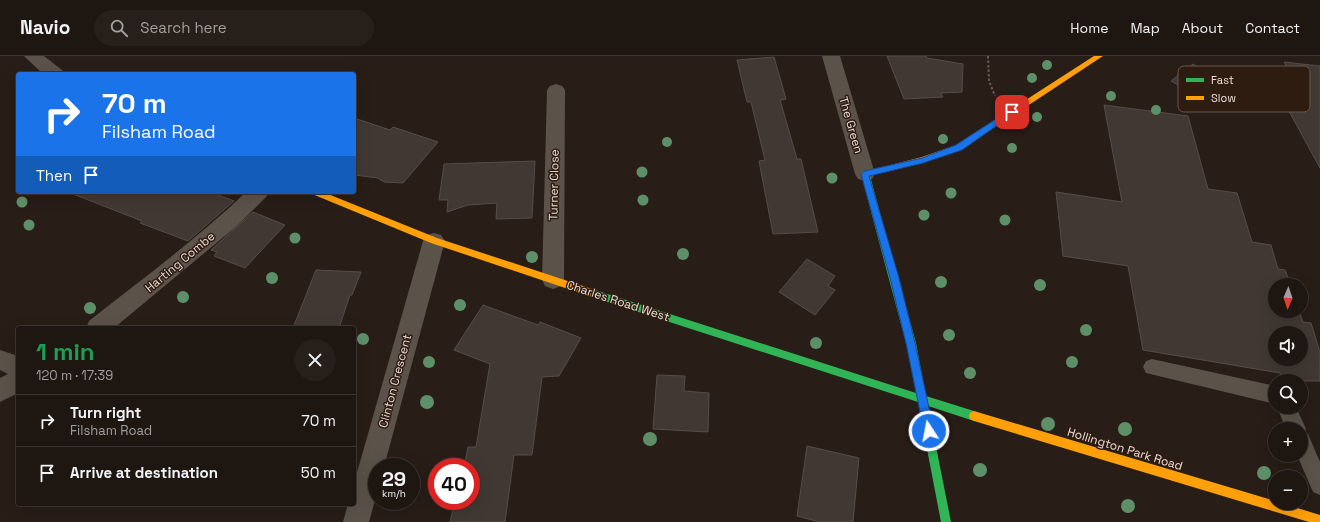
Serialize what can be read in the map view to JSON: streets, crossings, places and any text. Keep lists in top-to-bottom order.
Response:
{
  "streets": {
    "street": [
      "The Green",
      "Turner Close",
      "Harting Combe",
      "Charles Road West",
      "Clinton Crescent",
      "Hollington Park Road"
    ]
  },
  "crossings": [
    ["The Green", "Charles Road West"],
    ["The Green", "Hollington Park Road"],
    ["Turner Close", "Charles Road West"],
    ["Charles Road West", "Clinton Crescent"],
    ["Charles Road West", "Hollington Park Road"]
  ],
  "legend": ["Fast", "Slow"],
  "north": "bottom",
  "page": {
    "header": "Navio",
    "search": "Search here",
    "nav": [
      "Home",
      "Map",
      "About",
      "Contact"
    ],
    "turn": ["70 m", "Filsham Road"],
    "then": "Then",
    "map_buttons": ["+", "−"],
    "heading": ["1 min", "120 m · 17:39"],
    "list": [
      {
        "name": "Turn right",
        "note": "Filsham Road",
        "value": "70 m"
      },
      {
        "name": "Arrive at destination",
        "value": "50 m"
      }
    ],
    "speed": "29 km/h",
    "limit": "40"
  }
}
